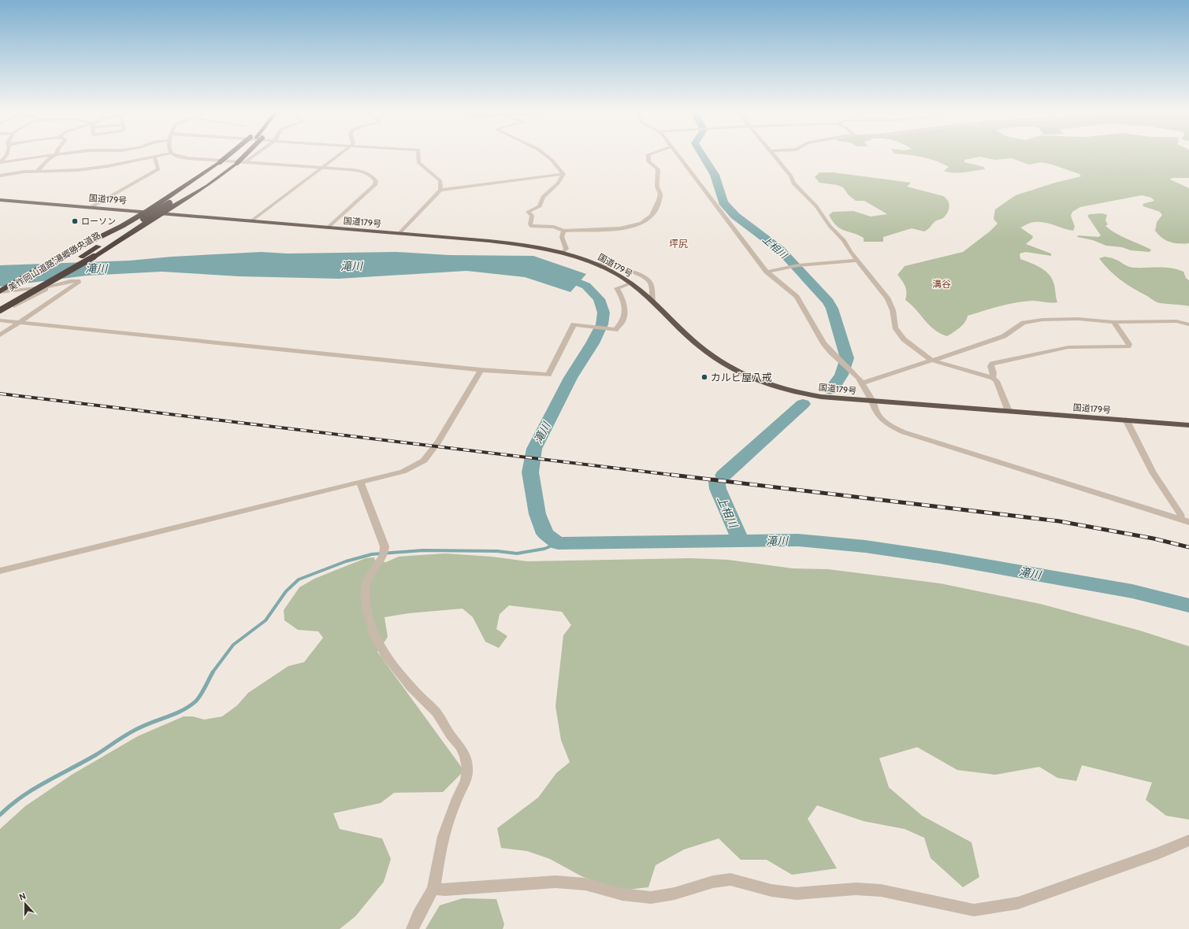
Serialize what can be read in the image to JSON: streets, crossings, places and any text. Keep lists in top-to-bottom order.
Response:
{
  "streets": {
    "highway": ["国道179号", "美作岡山道路;湯郷勝央道路"]
  },
  "districts": ["坪尻", "溝谷"],
  "water": ["上相川", "滝川"],
  "places": ["ローソン", "カルビ屋八戒"],
  "north": "top"
}
